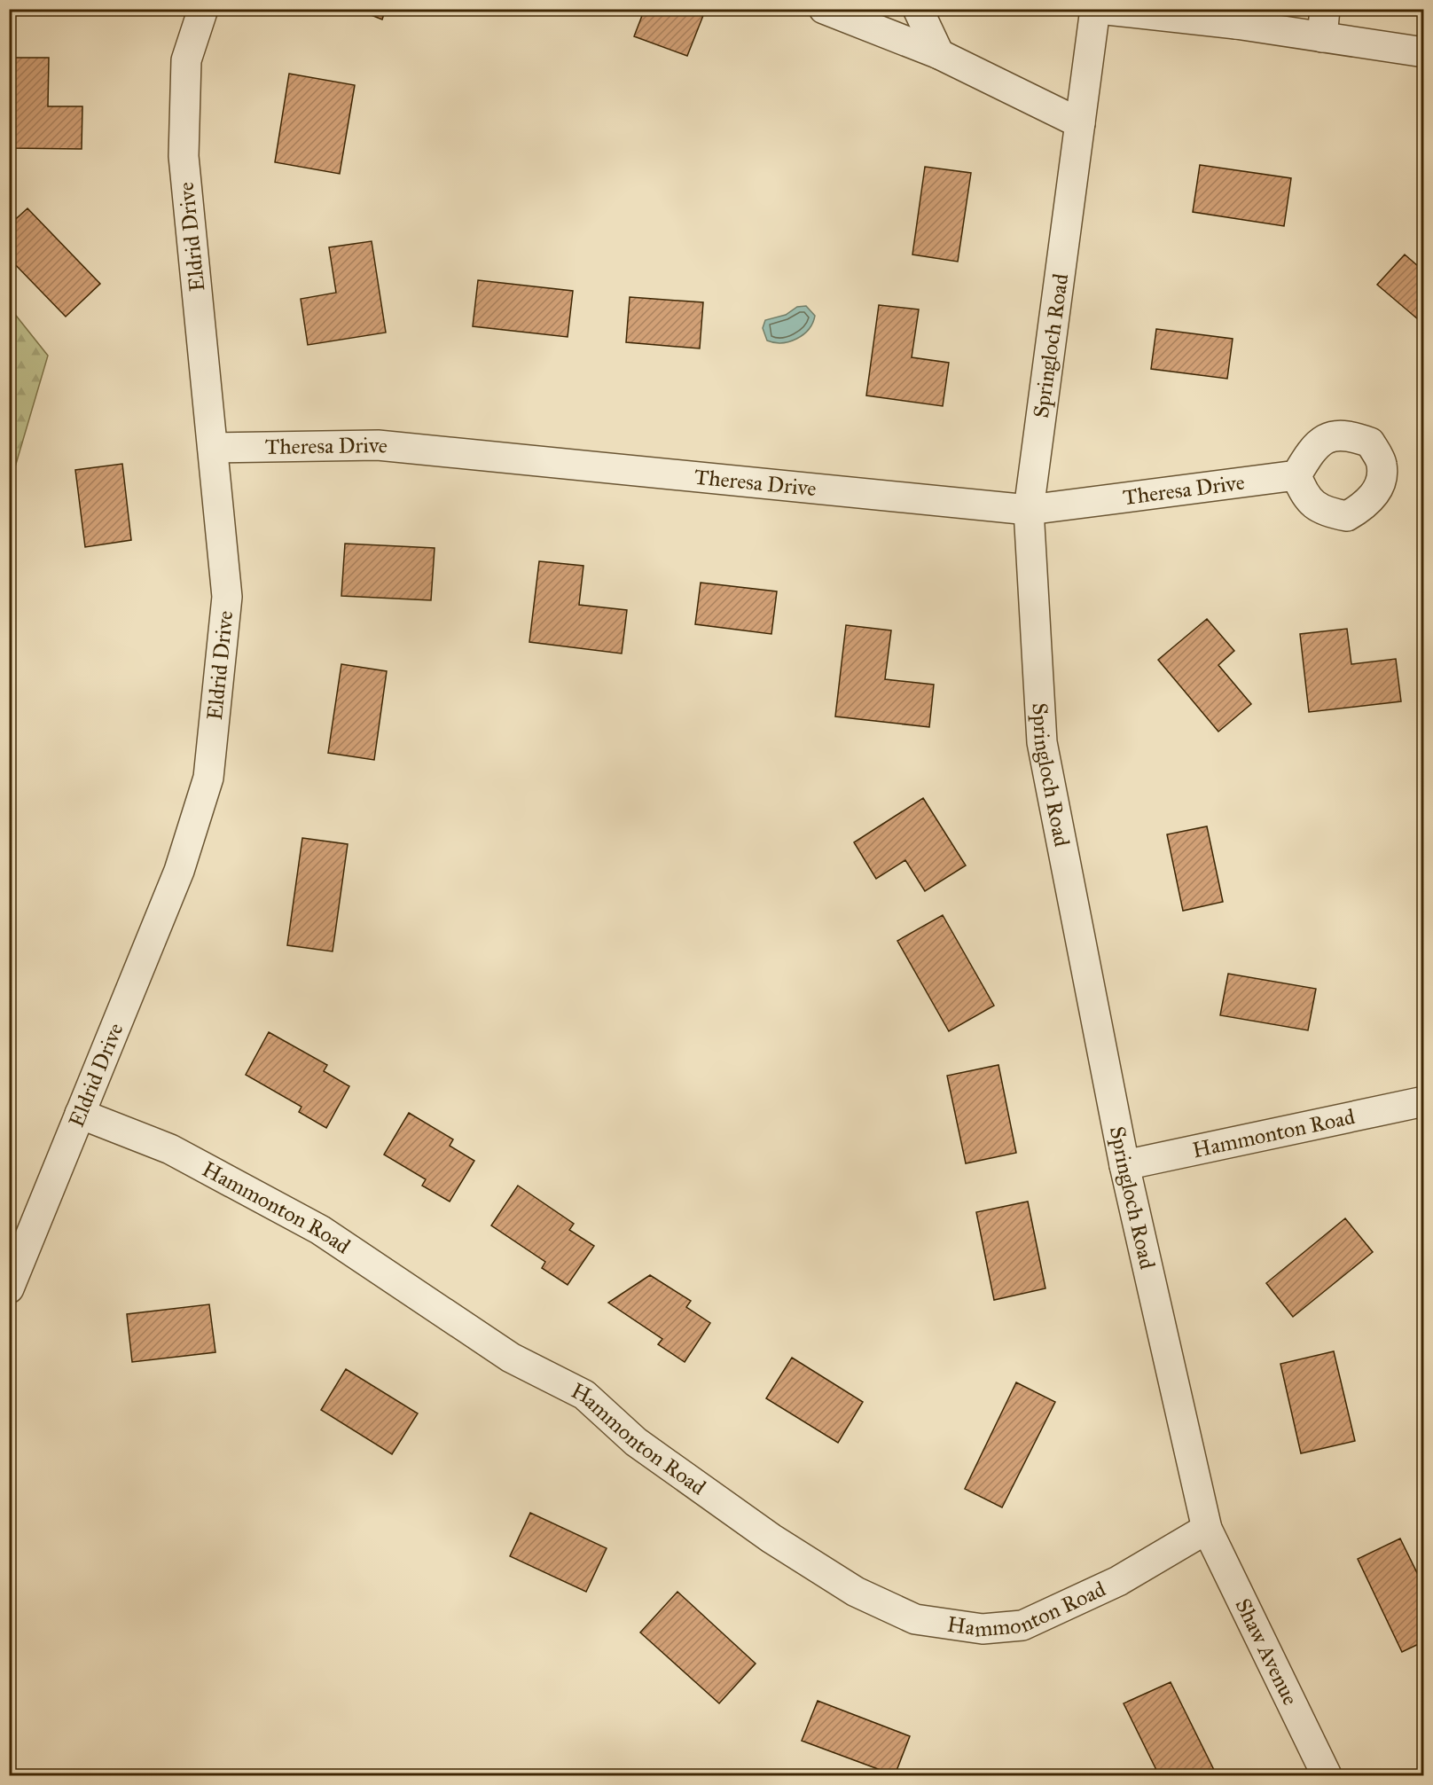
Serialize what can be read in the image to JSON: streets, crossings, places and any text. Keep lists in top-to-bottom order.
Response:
{
  "streets": {
    "street": [
      "Eldrid Drive",
      "Springloch Road",
      "Theresa Drive",
      "Hammonton Road",
      "Shaw Avenue"
    ]
  },
  "crossings": [
    ["Eldrid Drive", "Theresa Drive"],
    ["Eldrid Drive", "Hammonton Road"],
    ["Springloch Road", "Theresa Drive"],
    ["Springloch Road", "Hammonton Road"],
    ["Springloch Road", "Shaw Avenue"],
    ["Hammonton Road", "Shaw Avenue"]
  ]
}
